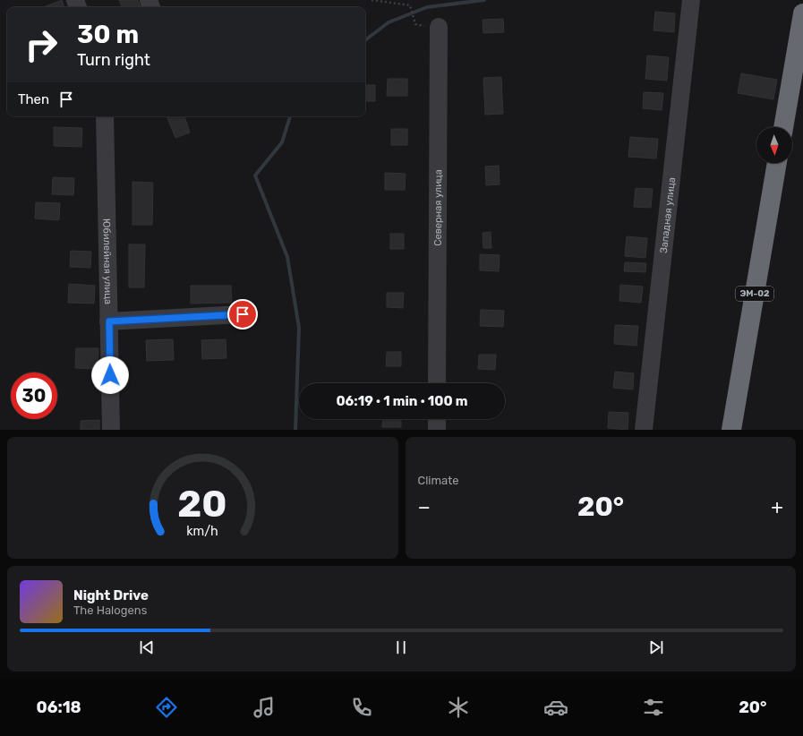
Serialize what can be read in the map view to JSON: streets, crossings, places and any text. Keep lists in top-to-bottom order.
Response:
{
  "streets": {
    "highway": ["ЭМ-02"],
    "street": ["Северная улица", "Западная улица", "Юбилейная улица"]
  },
  "north": "bottom",
  "page": {
    "turn": ["30 m", "Turn right"],
    "then": "Then",
    "limit": "30",
    "trip": "06:19 · 1 min · 100 m",
    "tile": "Climate",
    "heat": ["−", "20°", "+"],
    "song": ["Night Drive", "The Halogens"],
    "tabs": ["06:18", "20°"],
    "gauge": ["20", "km/h"]
  }
}
